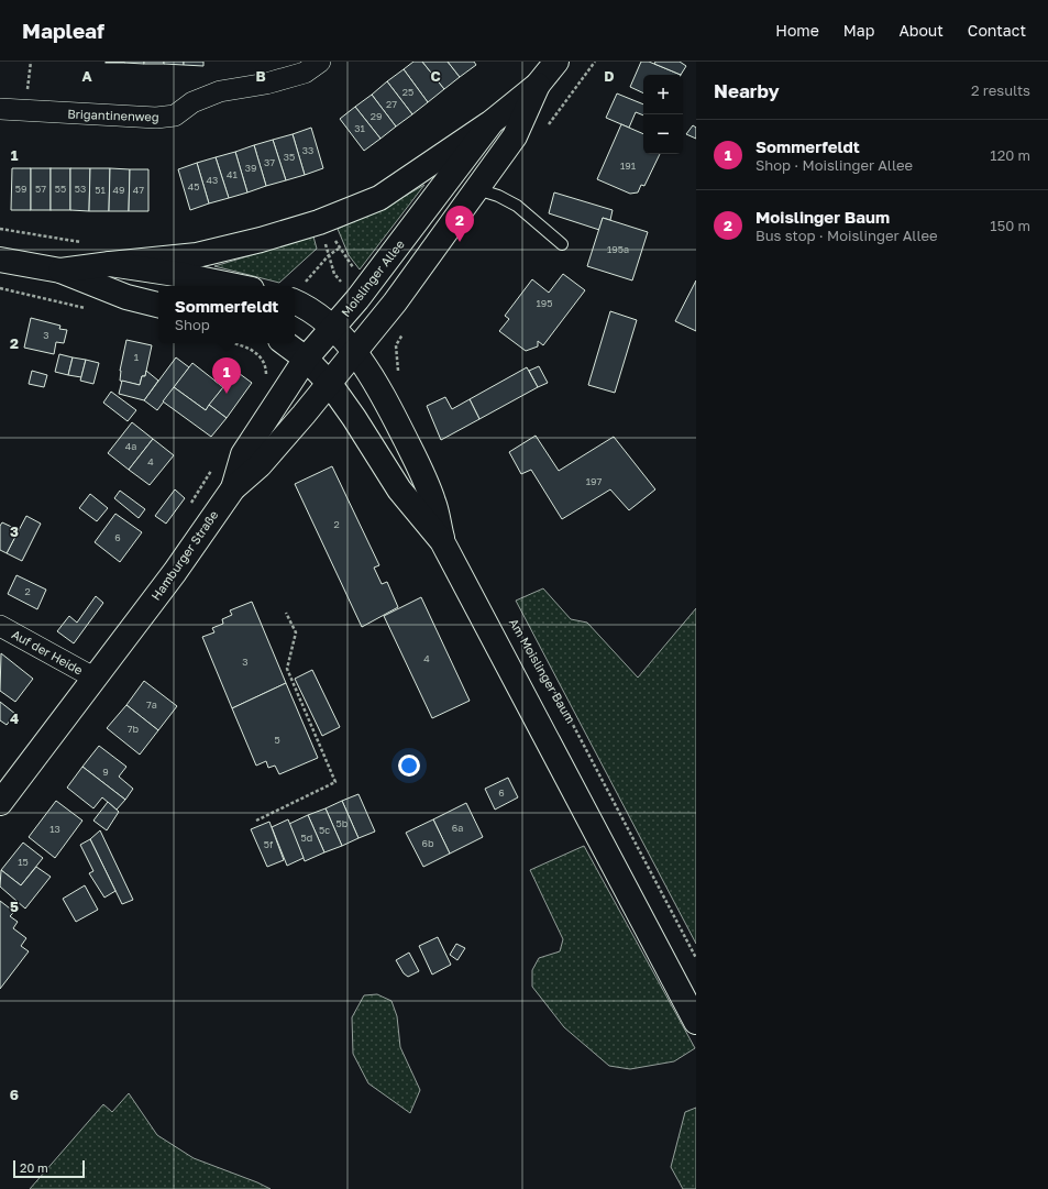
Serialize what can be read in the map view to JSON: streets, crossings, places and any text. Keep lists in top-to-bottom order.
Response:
{
  "streets": {
    "main road": ["Moislinger Allee", "Hamburger Straße", "Am Moislinger Baum"],
    "street": ["Brigantinenweg", "Auf der Heide"]
  },
  "crossings": [
    ["Moislinger Allee", "Hamburger Straße"],
    ["Moislinger Allee", "Am Moislinger Baum"],
    ["Hamburger Straße", "Auf der Heide"],
    ["Hamburger Straße", "Am Moislinger Baum"]
  ],
  "house_numbers": [
    "25",
    "27",
    "29",
    "31",
    "33",
    "35",
    "37",
    "191",
    "39",
    "41",
    "43",
    "45",
    "59",
    "57",
    "55",
    "53",
    "51",
    "49",
    "47",
    "195a",
    "195",
    "3",
    "1",
    "4a",
    "4",
    "197",
    "2",
    "6",
    "2",
    "4",
    "3",
    "7a",
    "7b",
    "5",
    "9",
    "6",
    "5b",
    "6a",
    "13",
    "5c",
    "5d",
    "6b",
    "5f",
    "15"
  ],
  "scale_bar": "20 m",
  "page": {
    "header": "Mapleaf",
    "nav": [
      "Home",
      "Map",
      "About",
      "Contact"
    ],
    "heading": ["Nearby", "2 results"],
    "map_buttons": ["+", "−"],
    "list": [
      {
        "mark": "1",
        "name": "Sommerfeldt",
        "note": "Shop · Moislinger Allee",
        "value": "120 m"
      },
      {
        "mark": "2",
        "name": "Moislinger Baum",
        "note": "Bus stop · Moislinger Allee",
        "value": "150 m"
      }
    ],
    "pins": ["2", "1"],
    "popup": ["Sommerfeldt", "Shop"],
    "scale": "20 m"
  },
  "grid": {
    "columns": [
      "A",
      "B",
      "C",
      "D"
    ],
    "rows": [
      "1",
      "2",
      "3",
      "4",
      "5",
      "6"
    ]
  }
}
